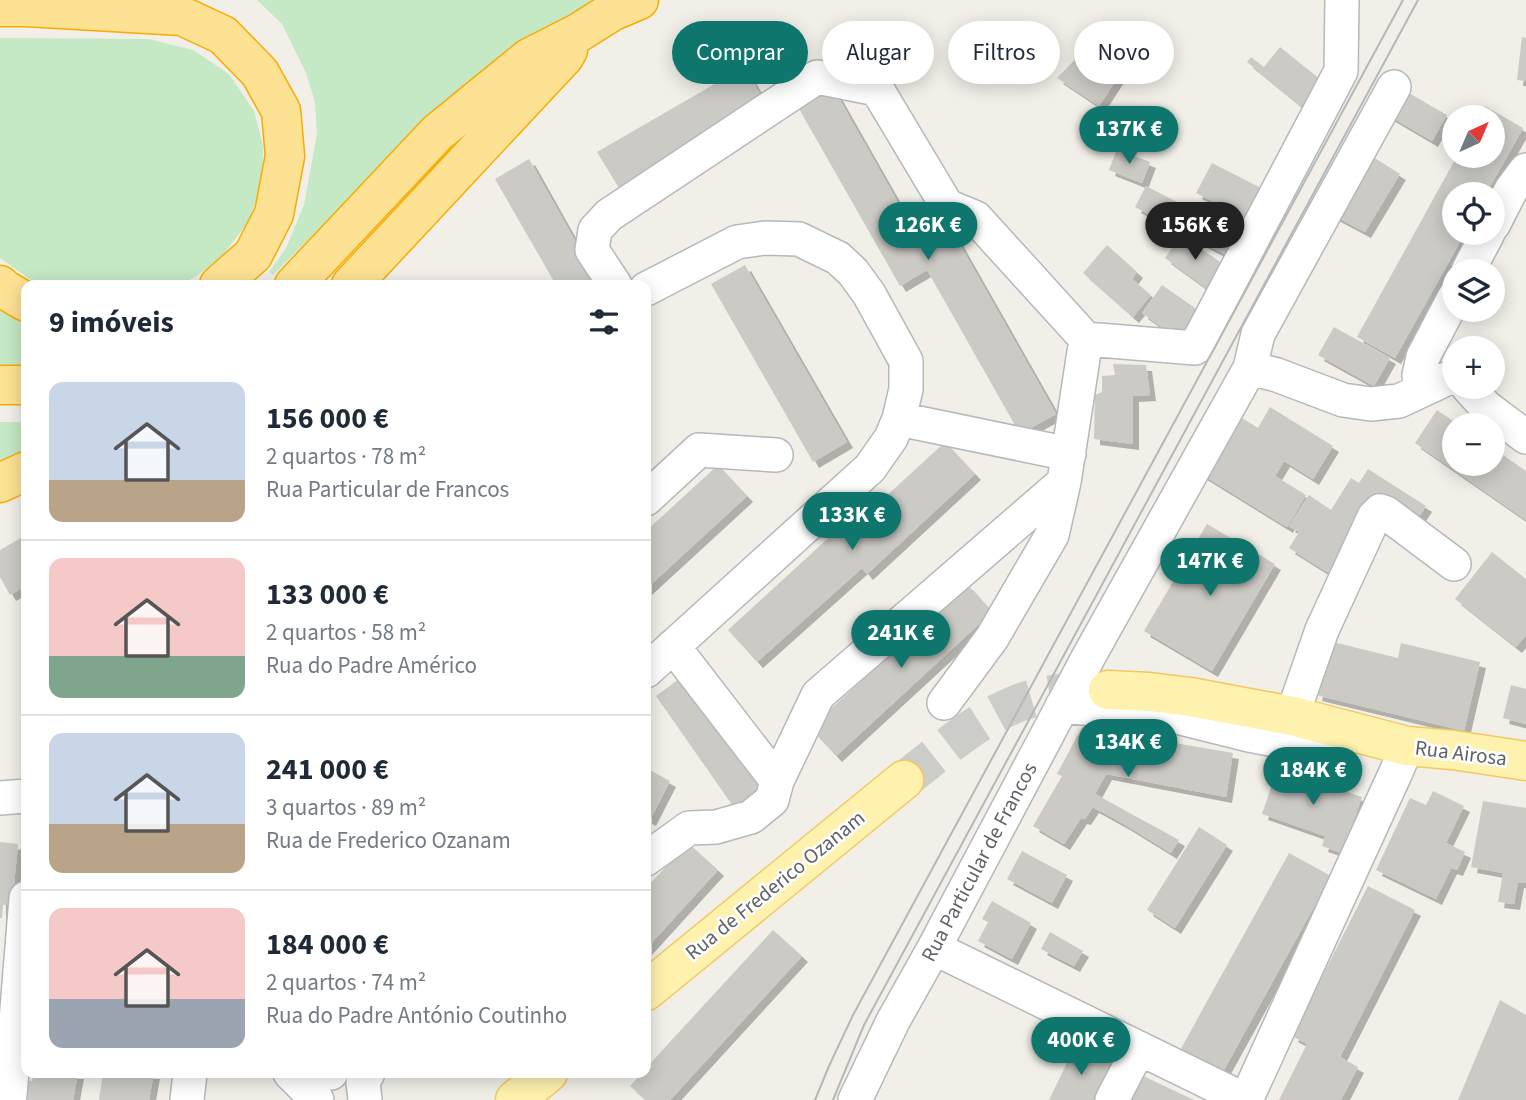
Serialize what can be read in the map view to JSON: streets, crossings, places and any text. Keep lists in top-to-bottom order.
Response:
{
  "streets": {
    "main road": ["Rua Airosa", "Rua de Frederico Ozanam"],
    "street": ["Rua Particular de Francos"]
  },
  "north": "top right",
  "page": {
    "chip": [
      "Comprar",
      "Alugar",
      "Filtros",
      "Novo"
    ],
    "map_buttons": ["+", "−"],
    "price": [
      "137K €",
      "126K €",
      "156K €",
      "133K €",
      "147K €",
      "241K €",
      "134K €",
      "184K €",
      "400K €"
    ],
    "heading": "9 imóveis",
    "list": [
      {
        "name": "156 000 €",
        "note": "2 quartos · 78 m² · Rua Particular de Francos"
      },
      {
        "name": "133 000 €",
        "note": "2 quartos · 58 m² · Rua do Padre Américo"
      },
      {
        "name": "241 000 €",
        "note": "3 quartos · 89 m² · Rua de Frederico Ozanam"
      },
      {
        "name": "184 000 €",
        "note": "2 quartos · 74 m² · Rua do Padre António Coutinho"
      }
    ]
  }
}
